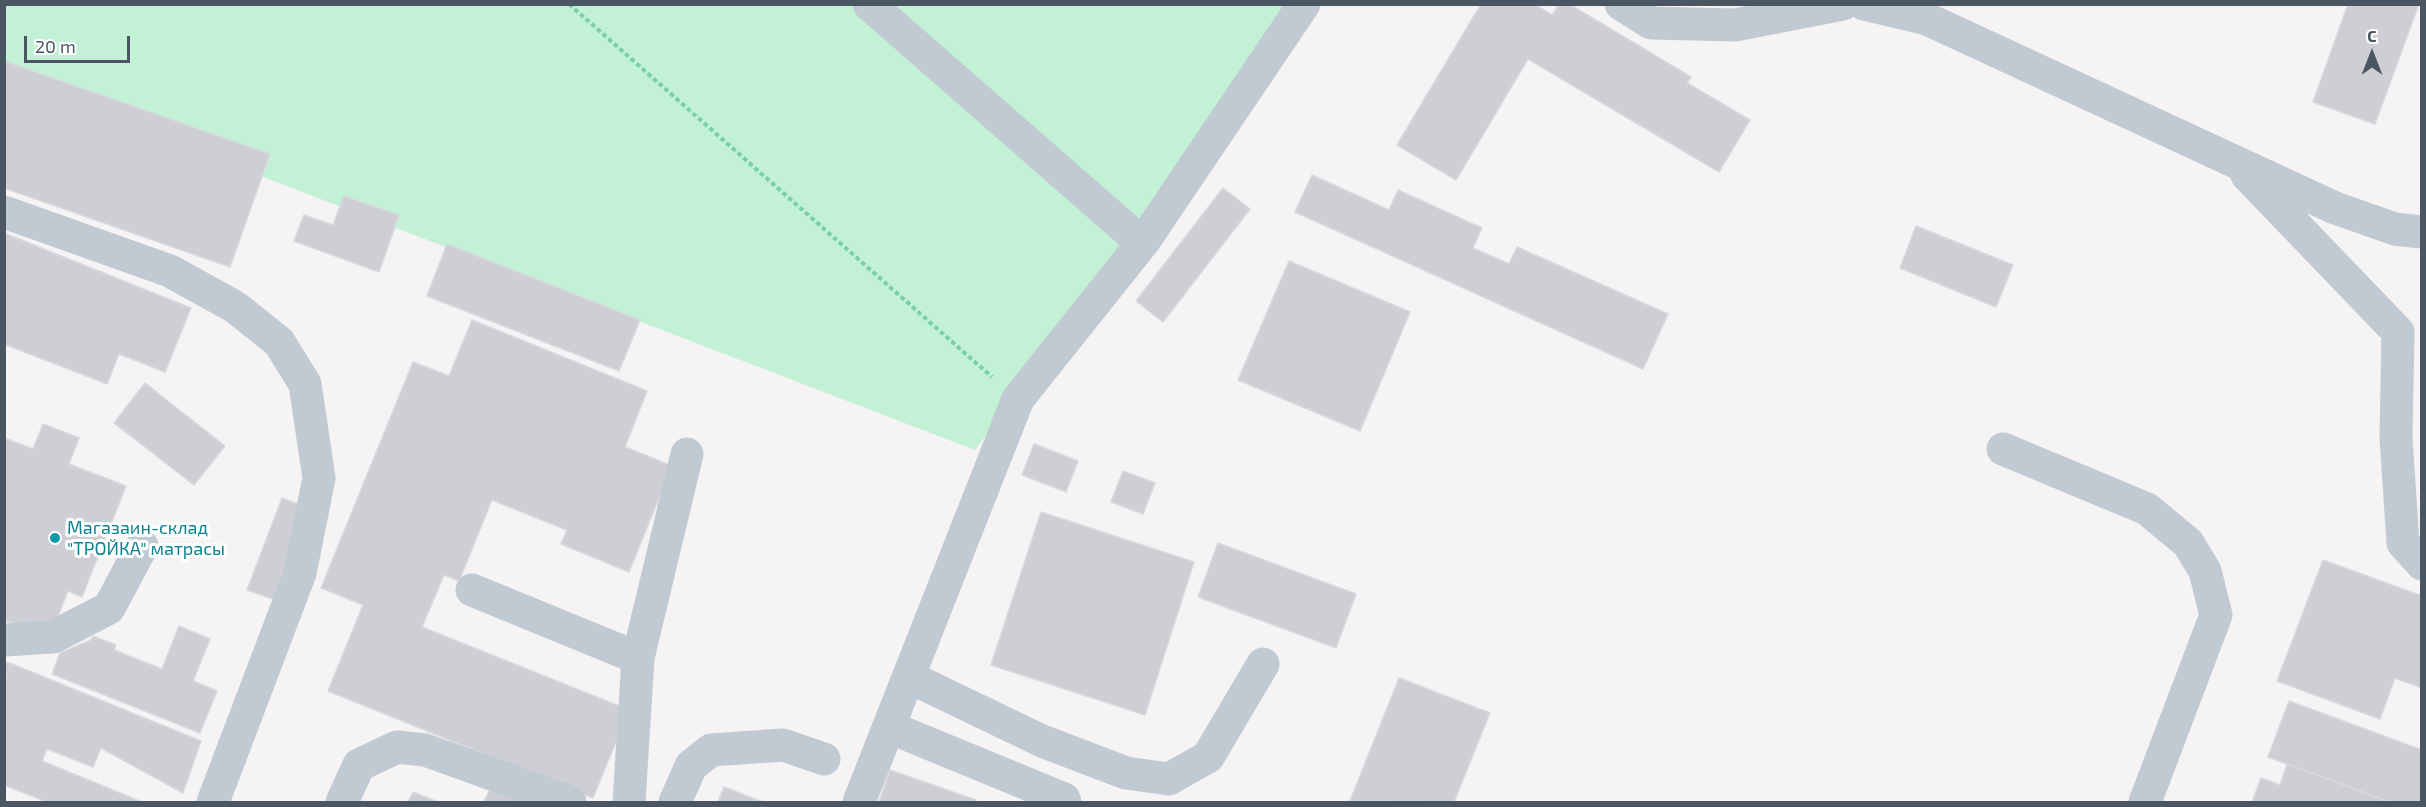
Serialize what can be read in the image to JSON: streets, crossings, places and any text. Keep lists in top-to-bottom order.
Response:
{
  "places": ["Магазаин-склад \"ТРОЙКА\" матрасы"],
  "scale_bar": "20 m",
  "north": "top"
}
